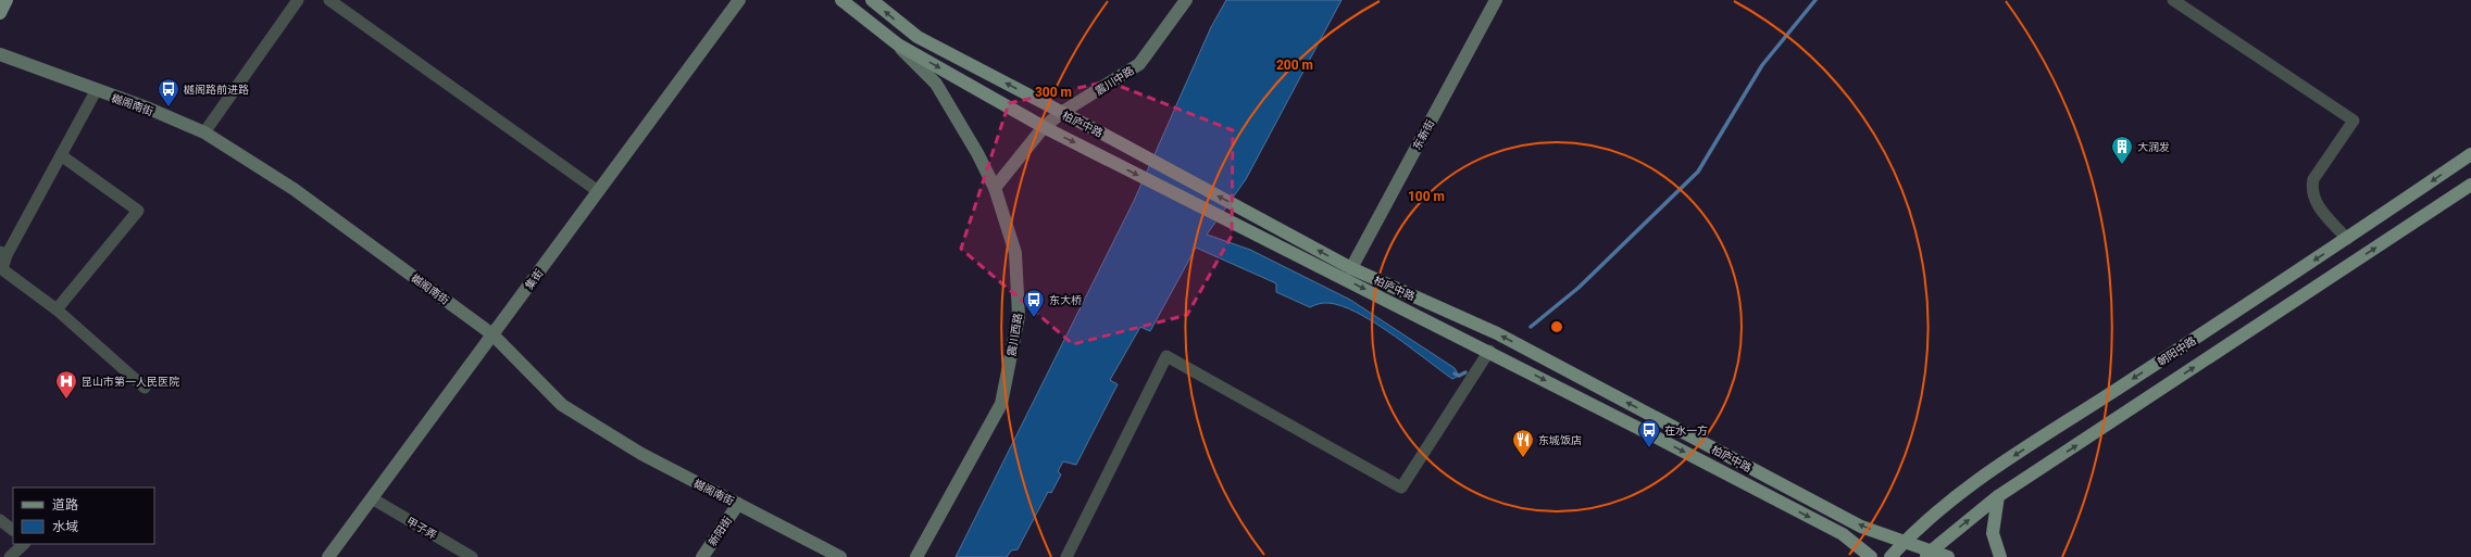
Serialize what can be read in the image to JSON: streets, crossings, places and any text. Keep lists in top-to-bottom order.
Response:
{
  "streets": {
    "main road": ["柏庐中路", "朝阳中路"],
    "street": [
      "震川中路",
      "樾阁南街",
      "东新街",
      "集街",
      "震川西路",
      "甲子弄",
      "新阳街"
    ]
  },
  "crossings": [
    ["震川中路", "柏庐中路"],
    ["震川中路", "震川西路"],
    ["樾阁南街", "集街"],
    ["樾阁南街", "新阳街"],
    ["柏庐中路", "东新街"],
    ["柏庐中路", "震川西路"],
    ["柏庐中路", "朝阳中路"],
    ["集街", "甲子弄"]
  ],
  "places": {
    "bus stop": ["樾阁路前进路", "东大桥", "在水一方"],
    "building": ["大润发"],
    "hospital": ["昆山市第一人民医院"],
    "restaurant": ["东城饭店"]
  },
  "legend": ["道路", "水域"],
  "rings": ["200 m", "300 m", "100 m"]
}
